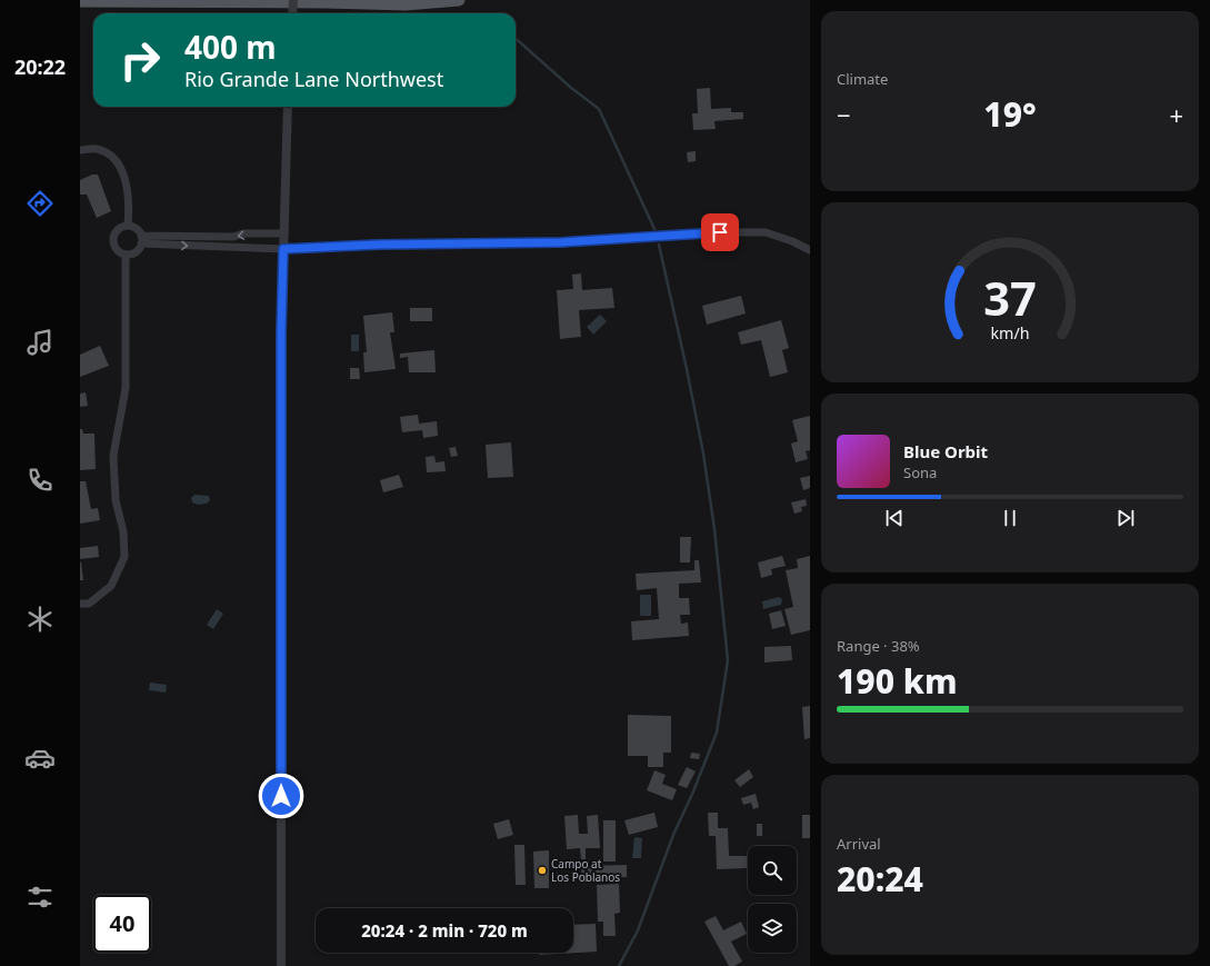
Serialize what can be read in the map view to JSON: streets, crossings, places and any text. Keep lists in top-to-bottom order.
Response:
{
  "places": ["Campo at Los Poblanos"],
  "page": {
    "tabs": "20:22",
    "tile": [
      "Climate",
      ["Range · 38%", "190 km"],
      ["Arrival", "20:24"]
    ],
    "turn": ["400 m", "Rio Grande Lane Northwest"],
    "heat": ["−", "19°", "+"],
    "song": ["Blue Orbit", "Sona"],
    "limit": "40",
    "trip": "20:24 · 2 min · 720 m",
    "gauge": ["37", "km/h"]
  }
}
